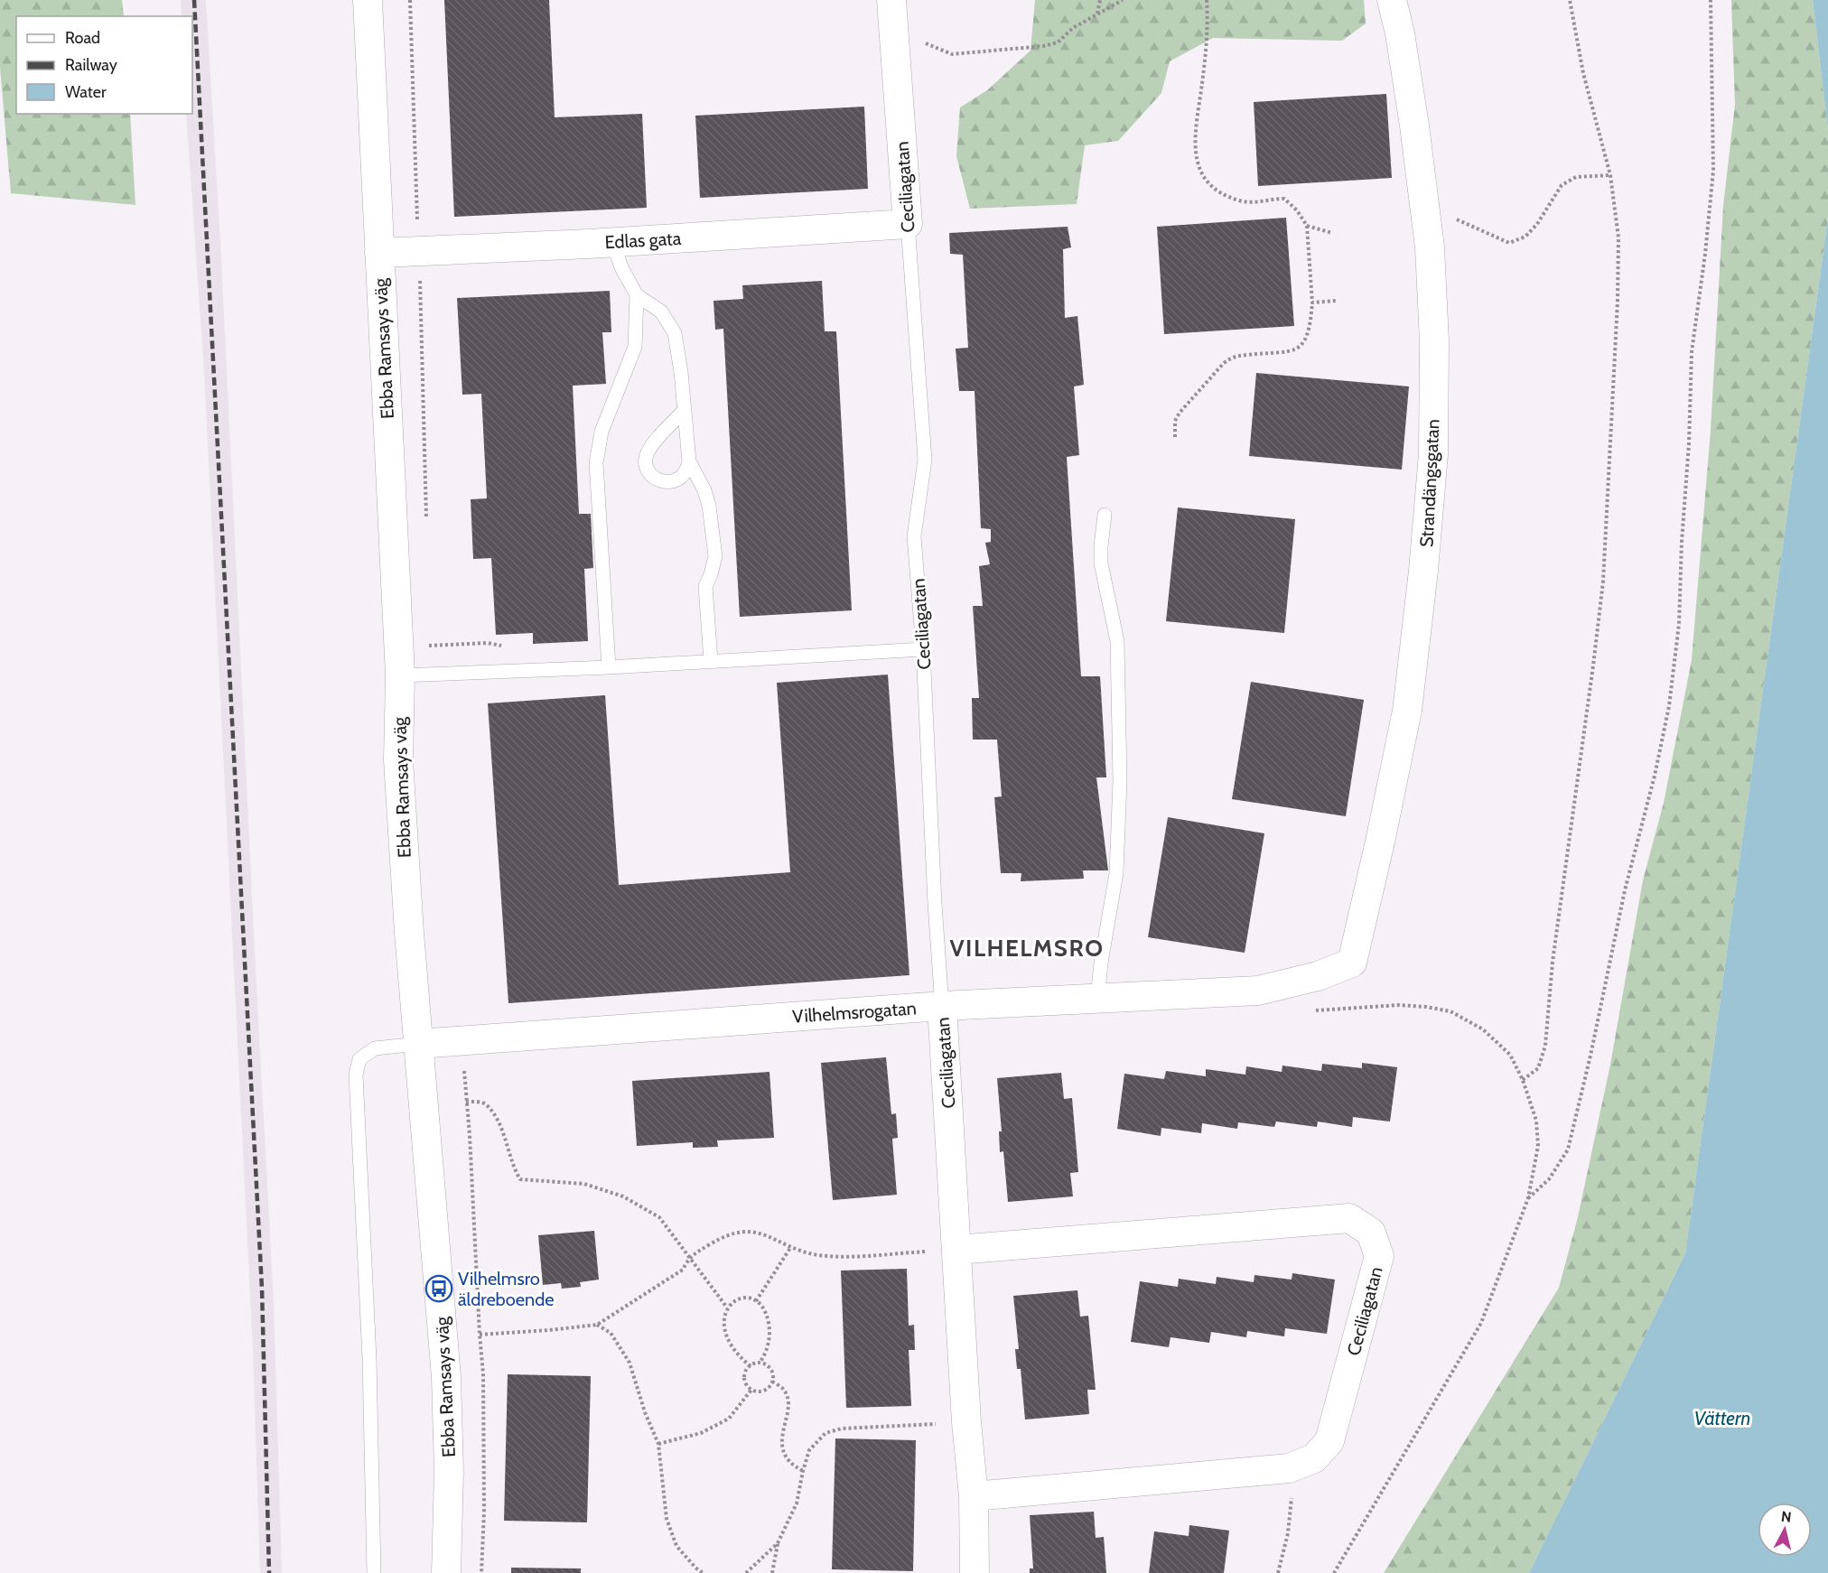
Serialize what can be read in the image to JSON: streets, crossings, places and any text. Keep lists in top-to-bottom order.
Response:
{
  "streets": {
    "street": [
      "Ceciliagatan",
      "Edlas gata",
      "Ebba Ramsays väg",
      "Strandängsgatan",
      "Vilhelmsrogatan"
    ]
  },
  "crossings": [
    ["Ceciliagatan", "Edlas gata"],
    ["Ceciliagatan", "Vilhelmsrogatan"],
    ["Edlas gata", "Ebba Ramsays väg"],
    ["Ebba Ramsays väg", "Vilhelmsrogatan"],
    ["Strandängsgatan", "Vilhelmsrogatan"]
  ],
  "districts": ["VILHELMSRO"],
  "water": ["Vättern"],
  "places": {
    "bus stop": ["Vilhelmsro äldreboende"]
  },
  "legend": ["Road", "Railway", "Water"],
  "north": "top"
}
